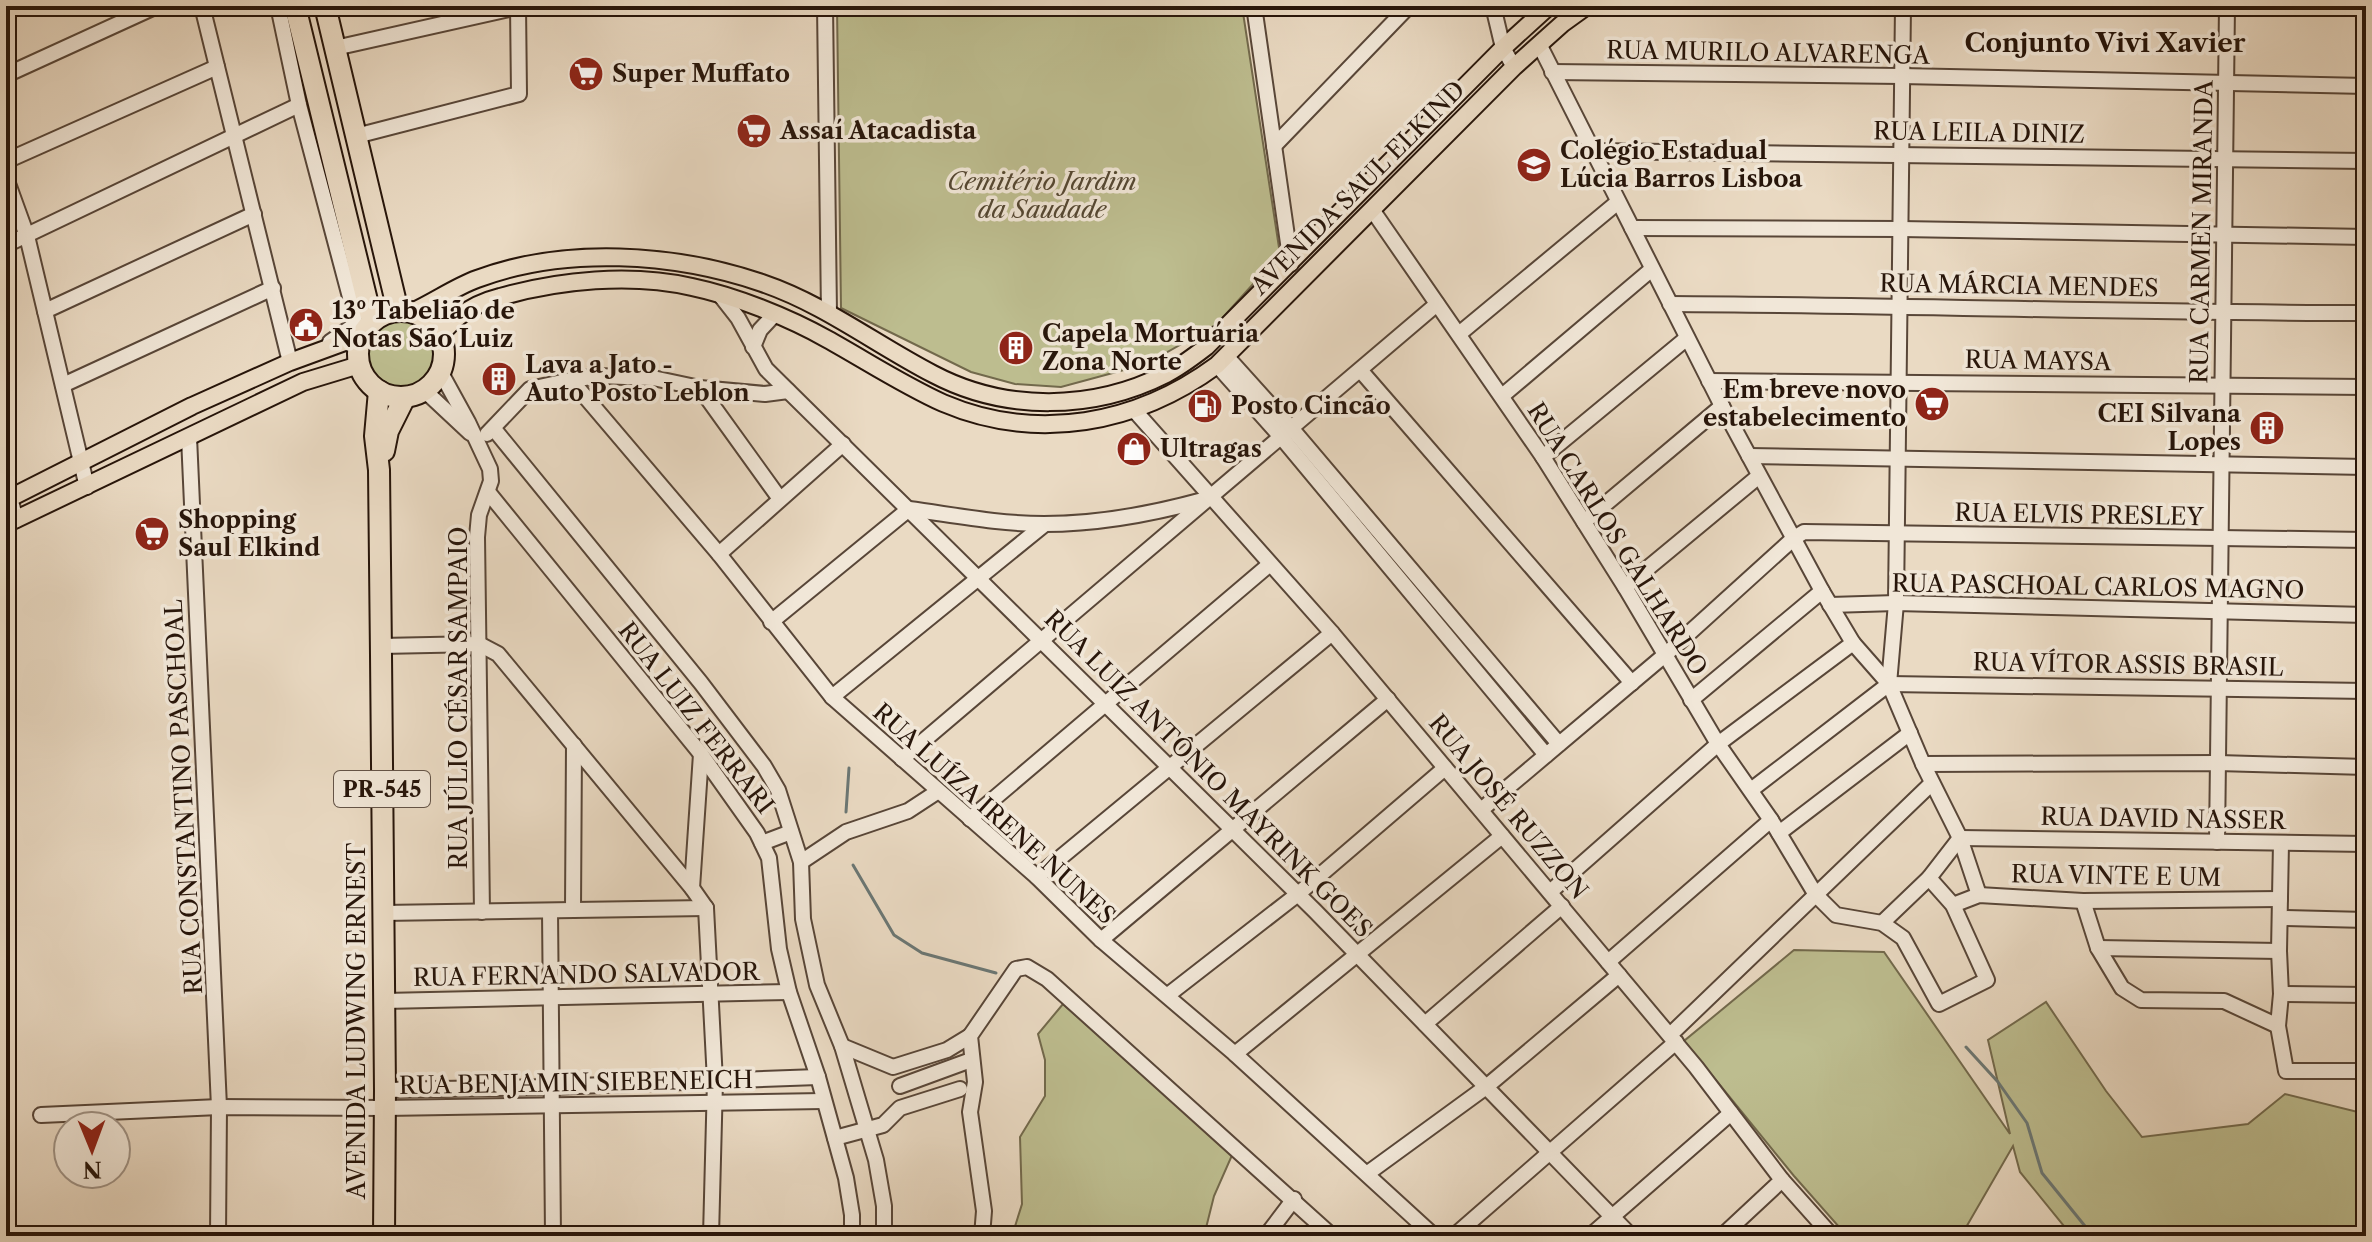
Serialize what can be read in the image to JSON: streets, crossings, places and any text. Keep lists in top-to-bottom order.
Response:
{
  "streets": {
    "highway": ["PR-545", "AVENIDA LUDWING ERNEST"],
    "main road": ["AVENIDA SAUL ELKIND"],
    "street": [
      "RUA MURILO ALVARENGA",
      "RUA LEILA DINIZ",
      "RUA CARMEN MIRANDA",
      "RUA MÁRCIA MENDES",
      "RUA MAYSA",
      "RUA ELVIS PRESLEY",
      "RUA CARLOS GALHARDO",
      "RUA PASCHOAL CARLOS MAGNO",
      "RUA VÍTOR ASSIS BRASIL",
      "RUA JÚLIO CÉSAR SAMPAIO",
      "RUA LUIZ FERRARI",
      "RUA LUIZ ANTÔNIO MAYRINK GOES",
      "RUA CONSTANTINO PASCHOAL",
      "RUA JOSÉ RUZZON",
      "RUA LUÍZA IRENE NUNES",
      "RUA DAVID NASSER",
      "RUA VINTE E UM",
      "RUA FERNANDO SALVADOR",
      "RUA BENJAMIN SIEBENEICH"
    ]
  },
  "crossings": [
    ["RUA MURILO ALVARENGA", "RUA CARMEN MIRANDA"],
    ["RUA LEILA DINIZ", "RUA CARMEN MIRANDA"],
    ["AVENIDA SAUL ELKIND", "RUA CARLOS GALHARDO"],
    ["AVENIDA SAUL ELKIND", "RUA JÚLIO CÉSAR SAMPAIO"],
    ["AVENIDA SAUL ELKIND", "RUA LUIZ ANTÔNIO MAYRINK GOES"],
    ["AVENIDA SAUL ELKIND", "RUA JOSÉ RUZZON"],
    ["AVENIDA SAUL ELKIND", "AVENIDA LUDWING ERNEST"],
    ["RUA CARMEN MIRANDA", "RUA MÁRCIA MENDES"],
    ["RUA CARMEN MIRANDA", "RUA MAYSA"],
    ["RUA CARMEN MIRANDA", "RUA ELVIS PRESLEY"],
    ["RUA CARMEN MIRANDA", "RUA PASCHOAL CARLOS MAGNO"],
    ["RUA CARMEN MIRANDA", "RUA VÍTOR ASSIS BRASIL"],
    ["RUA CARMEN MIRANDA", "RUA DAVID NASSER"],
    ["RUA JÚLIO CÉSAR SAMPAIO", "RUA LUIZ FERRARI"],
    ["RUA JÚLIO CÉSAR SAMPAIO", "AVENIDA LUDWING ERNEST"],
    ["RUA LUIZ FERRARI", "RUA FERNANDO SALVADOR"],
    ["RUA LUIZ FERRARI", "RUA BENJAMIN SIEBENEICH"],
    ["RUA CONSTANTINO PASCHOAL", "RUA BENJAMIN SIEBENEICH"],
    ["RUA FERNANDO SALVADOR", "AVENIDA LUDWING ERNEST"],
    ["AVENIDA LUDWING ERNEST", "RUA BENJAMIN SIEBENEICH"]
  ],
  "districts": ["Conjunto Vivi Xavier"],
  "parks": ["Cemitério Jardim da Saudade"],
  "places": {
    "supermarket": [
      "Super Muffato",
      "Assaí Atacadista",
      "Em breve novo estabelecimento",
      "Shopping Saul Elkind"
    ],
    "school or university": ["Colégio Estadual Lúcia Barros Lisboa"],
    "public building": ["13º Tabelião de Notas São Luiz"],
    "building": ["Capela Mortuária Zona Norte", "Lava a Jato - Auto Posto Leblon", "CEI Silvana Lopes"],
    "fuel station": ["Posto Cincão"],
    "shop": ["Ultragas"]
  },
  "north": "bottom"
}
